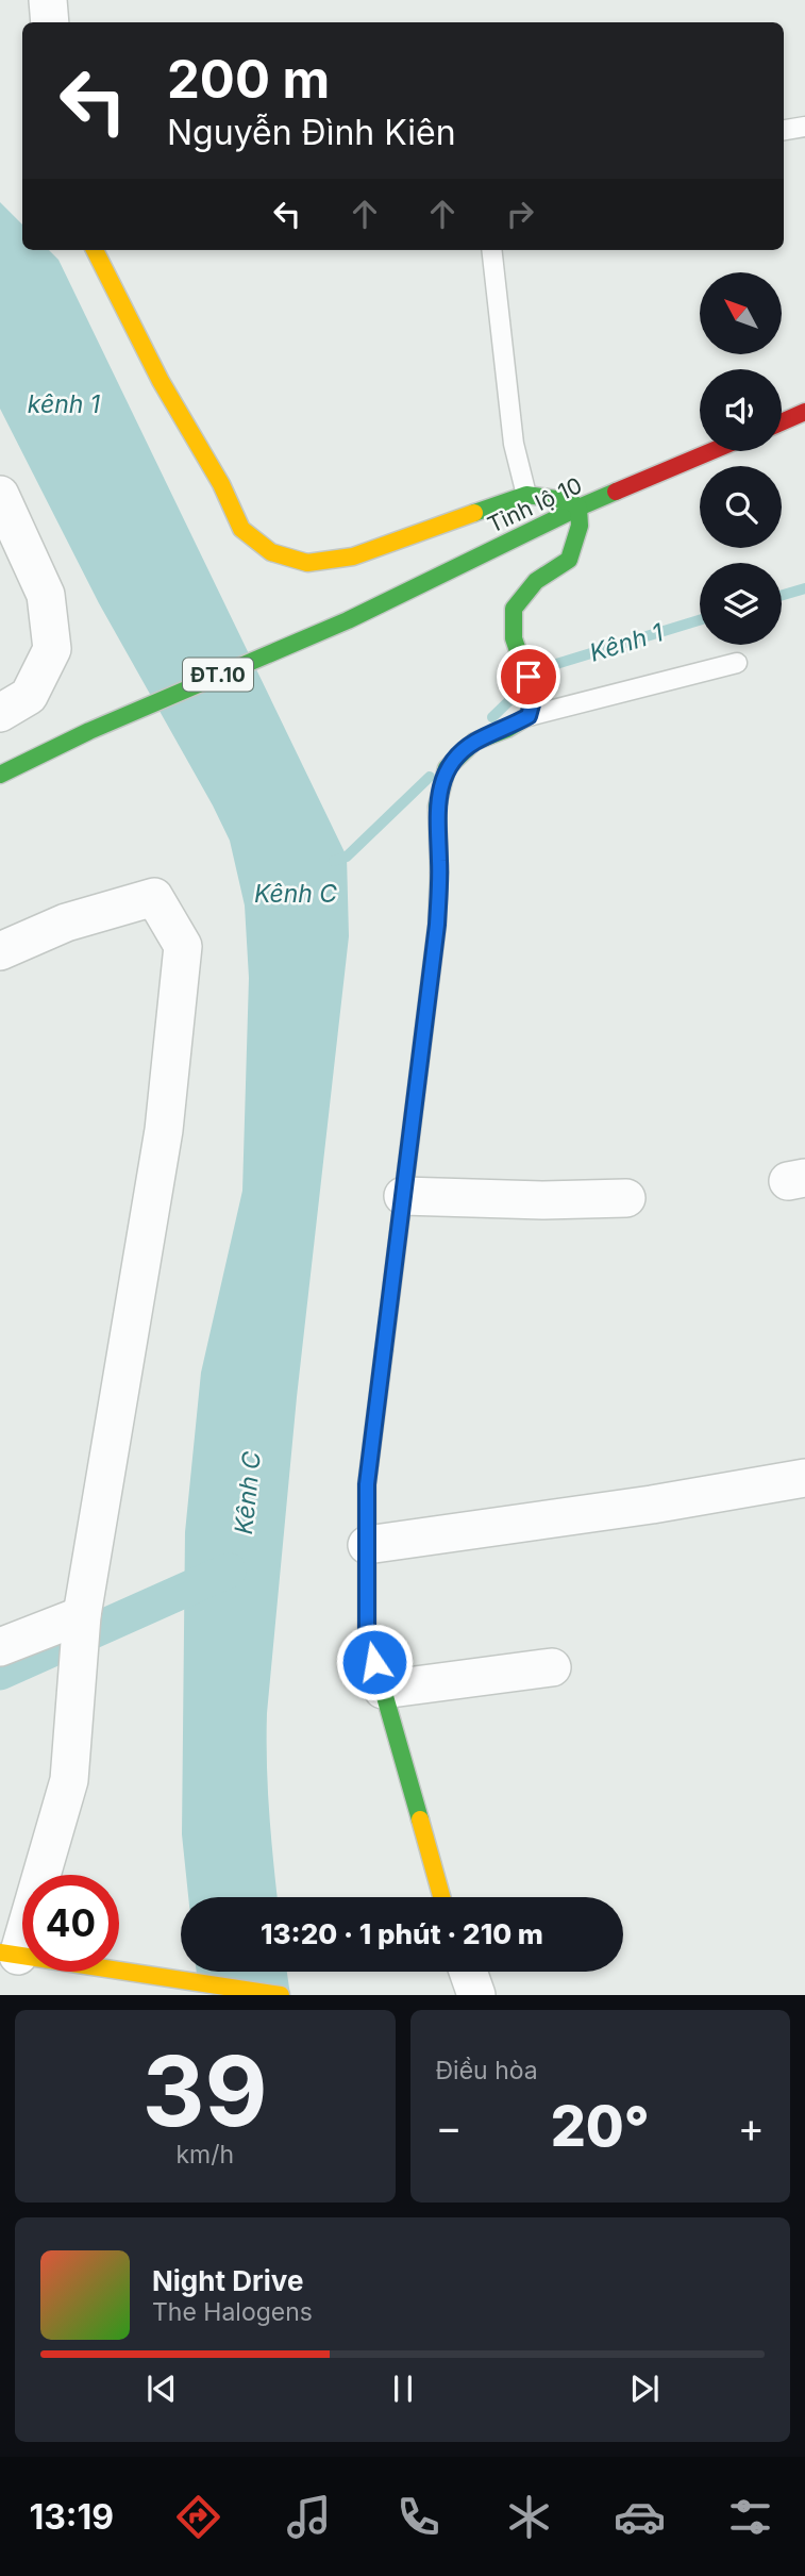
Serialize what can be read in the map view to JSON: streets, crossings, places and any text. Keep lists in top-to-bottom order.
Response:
{
  "streets": {
    "street": ["Tỉnh lộ 10", "ĐT.10"]
  },
  "water": ["kênh 1", "Kênh 1", "Kênh C"],
  "north": "top left",
  "page": {
    "turn": ["200 m", "Nguyễn Đình Kiên"],
    "limit": "40",
    "trip": "13:20 · 1 phút · 210 m",
    "tile": [
      ["39", "km/h"],
      "Điều hòa"
    ],
    "heat": ["−", "20°", "+"],
    "song": ["Night Drive", "The Halogens"],
    "tabs": "13:19"
  }
}
